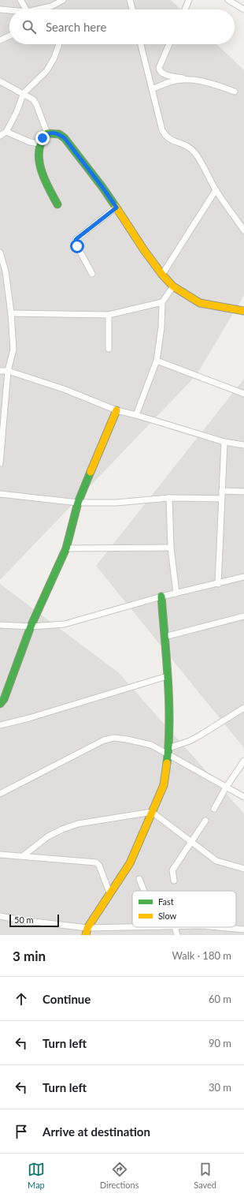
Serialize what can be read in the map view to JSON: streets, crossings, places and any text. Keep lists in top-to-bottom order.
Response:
{
  "legend": ["Fast", "Slow"],
  "scale_bar": "50 m",
  "page": {
    "search": "Search here",
    "scale": "50 m",
    "heading": ["3 min", "Walk · 180 m"],
    "list": [
      ["Continue", "60 m"],
      ["Turn left", "90 m"],
      ["Turn left", "30 m"],
      "Arrive at destination"
    ],
    "nav": ["Map", "Directions", "Saved"]
  }
}
